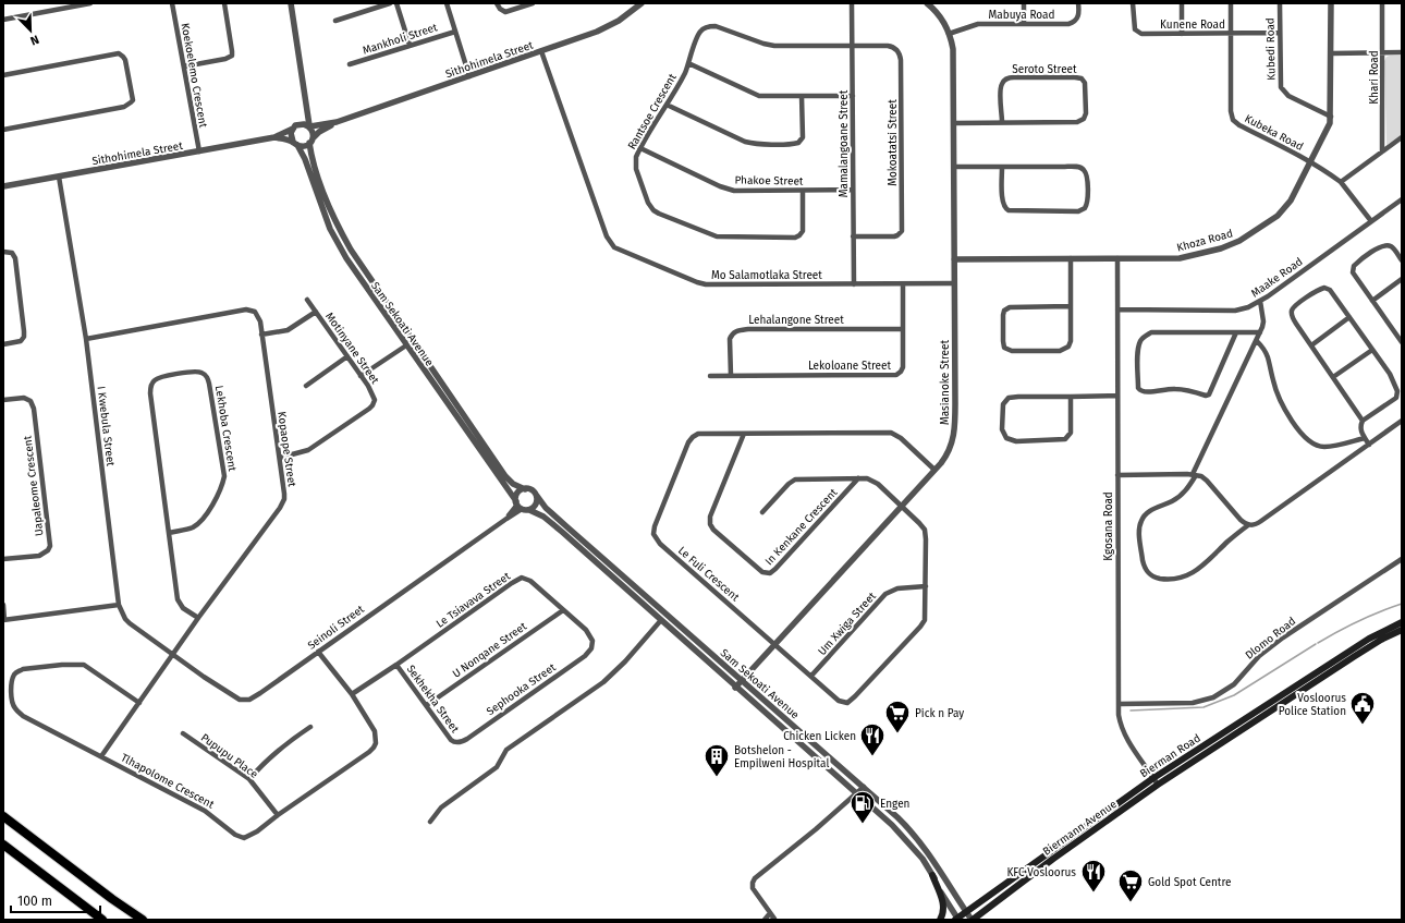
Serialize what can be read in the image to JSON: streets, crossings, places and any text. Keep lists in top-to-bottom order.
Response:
{
  "streets": {
    "main road": ["Bierman Road", "Biermann Avenue"],
    "street": [
      "Mabuya Road",
      "Kunene Road",
      "Mankholi Street",
      "Kubedi Road",
      "Sithohimela Street",
      "Seroto Street",
      "Koekoelemo Crescent",
      "Khari Road",
      "Rantsoe Crescent",
      "Kubeka Road",
      "Mokoatatsi Street",
      "Mamalangoane Street",
      "Phakoe Street",
      "Khoza Road",
      "Mo Salamotlaka Street",
      "Maake Road",
      "Lehalangone Street",
      "Sam Sekoati Avenue",
      "Motinyane Street",
      "Lekoloane Street",
      "Masianoke Street",
      "I Kwebula Street",
      "Lekhoba Crescent",
      "Kopaope Street",
      "Uapaleome Crescent",
      "In Kenkane Crescent",
      "Kgosana Road",
      "Le Fuli Crescent",
      "Le Tsiavava Street",
      "Um Xwiga Street",
      "Seinoli Street",
      "Dlomo Road",
      "U Nonqane Street",
      "Sephooka Street",
      "Sekhekha Street",
      "Pupupu Place",
      "Tlhapolome Crescent"
    ]
  },
  "crossings": [
    ["Mabuya Road", "Masianoke Street"],
    ["Kunene Road", "Kubedi Road"],
    ["Kunene Road", "Kubeka Road"],
    ["Kubedi Road", "Khoza Road"],
    ["Sithohimela Street", "Koekoelemo Crescent"],
    ["Sithohimela Street", "Mo Salamotlaka Street"],
    ["Sithohimela Street", "Sam Sekoati Avenue"],
    ["Sithohimela Street", "I Kwebula Street"],
    ["Seroto Street", "Masianoke Street"],
    ["Rantsoe Crescent", "Mokoatatsi Street"],
    ["Rantsoe Crescent", "Mamalangoane Street"],
    ["Rantsoe Crescent", "Phakoe Street"],
    ["Kubeka Road", "Khoza Road"],
    ["Kubeka Road", "Maake Road"],
    ["Mokoatatsi Street", "Mamalangoane Street"],
    ["Mamalangoane Street", "Phakoe Street"],
    ["Mamalangoane Street", "Mo Salamotlaka Street"],
    ["Khoza Road", "Masianoke Street"],
    ["Khoza Road", "Kgosana Road"],
    ["Mo Salamotlaka Street", "Lekoloane Street"],
    ["Mo Salamotlaka Street", "Masianoke Street"],
    ["Maake Road", "Kgosana Road"],
    ["Lehalangone Street", "Lekoloane Street"],
    ["Sam Sekoati Avenue", "Masianoke Street"],
    ["Sam Sekoati Avenue", "Seinoli Street"],
    ["Sam Sekoati Avenue", "Bierman Road"],
    ["Sam Sekoati Avenue", "Biermann Avenue"],
    ["Motinyane Street", "Kopaope Street"],
    ["Masianoke Street", "Le Fuli Crescent"],
    ["I Kwebula Street", "Kopaope Street"],
    ["I Kwebula Street", "Seinoli Street"],
    ["Lekhoba Crescent", "Kopaope Street"],
    ["Kopaope Street", "Seinoli Street"],
    ["Kopaope Street", "Tlhapolome Crescent"],
    ["In Kenkane Crescent", "Le Fuli Crescent"],
    ["Kgosana Road", "Dlomo Road"],
    ["Kgosana Road", "Bierman Road"],
    ["Kgosana Road", "Biermann Avenue"],
    ["Le Fuli Crescent", "Um Xwiga Street"],
    ["Le Tsiavava Street", "U Nonqane Street"],
    ["Le Tsiavava Street", "Sephooka Street"],
    ["Le Tsiavava Street", "Sekhekha Street"],
    ["Le Tsiavava Street", "Tlhapolome Crescent"],
    ["Seinoli Street", "Tlhapolome Crescent"],
    ["U Nonqane Street", "Sekhekha Street"],
    ["Sephooka Street", "Sekhekha Street"],
    ["Pupupu Place", "Tlhapolome Crescent"],
    ["Bierman Road", "Biermann Avenue"]
  ],
  "places": {
    "public building": ["Vosloorus Police Station"],
    "supermarket": ["Pick n Pay", "Gold Spot Centre"],
    "restaurant": ["Chicken Licken", "KFC Vosloorus"],
    "building": ["Botshelon - Empilweni Hospital"],
    "fuel station": ["Engen"]
  },
  "scale_bar": "100 m",
  "north": "bottom right"
}
